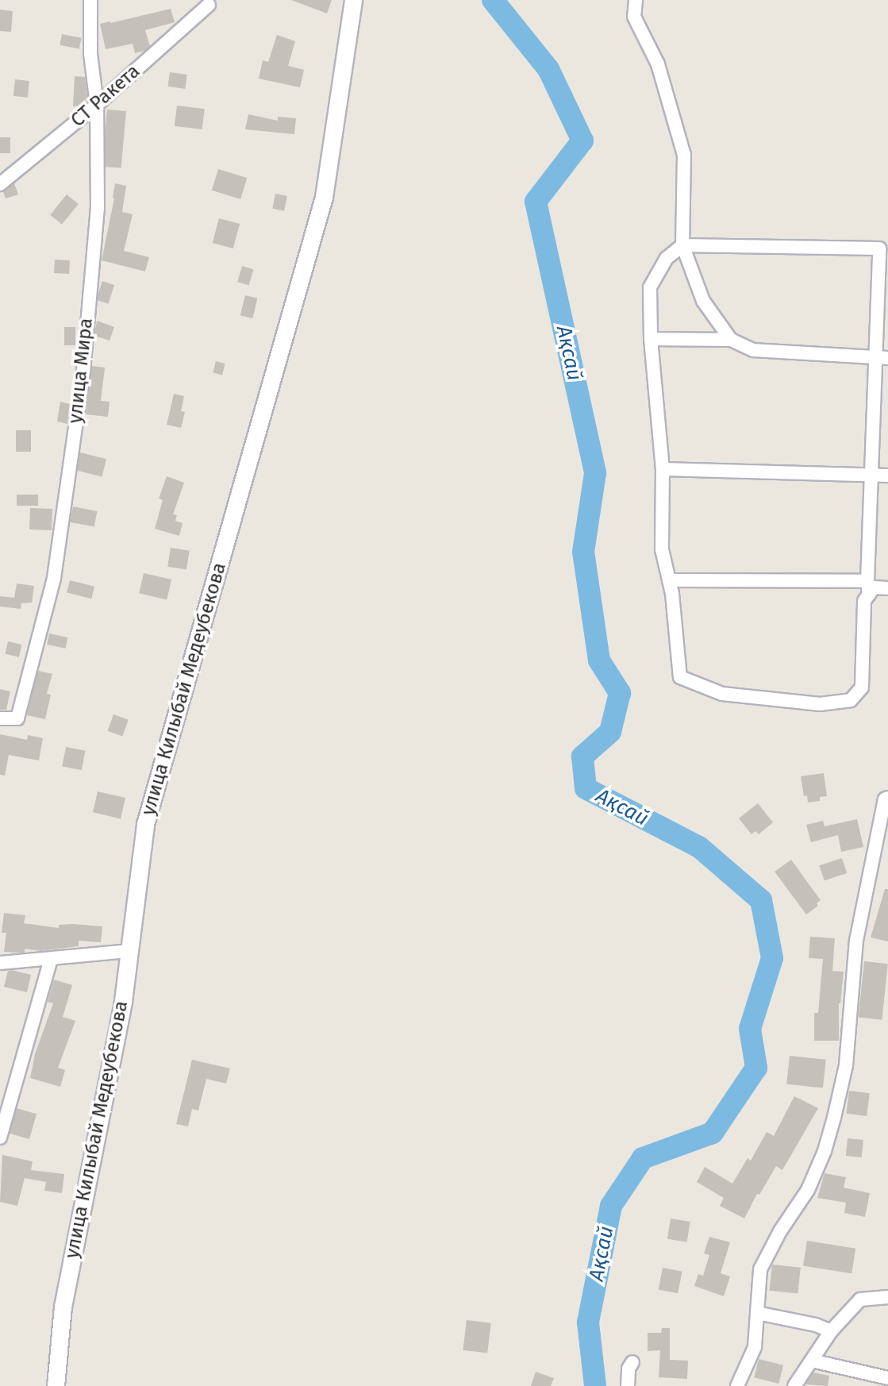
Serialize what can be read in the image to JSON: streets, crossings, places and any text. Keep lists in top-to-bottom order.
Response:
{
  "streets": {
    "main road": ["улица Килыбай Медеубекова"],
    "street": ["СТ Ракета", "улица Мира"]
  },
  "crossings": [
    ["СТ Ракета", "улица Мира"]
  ],
  "water": ["Ақсай"]
}
